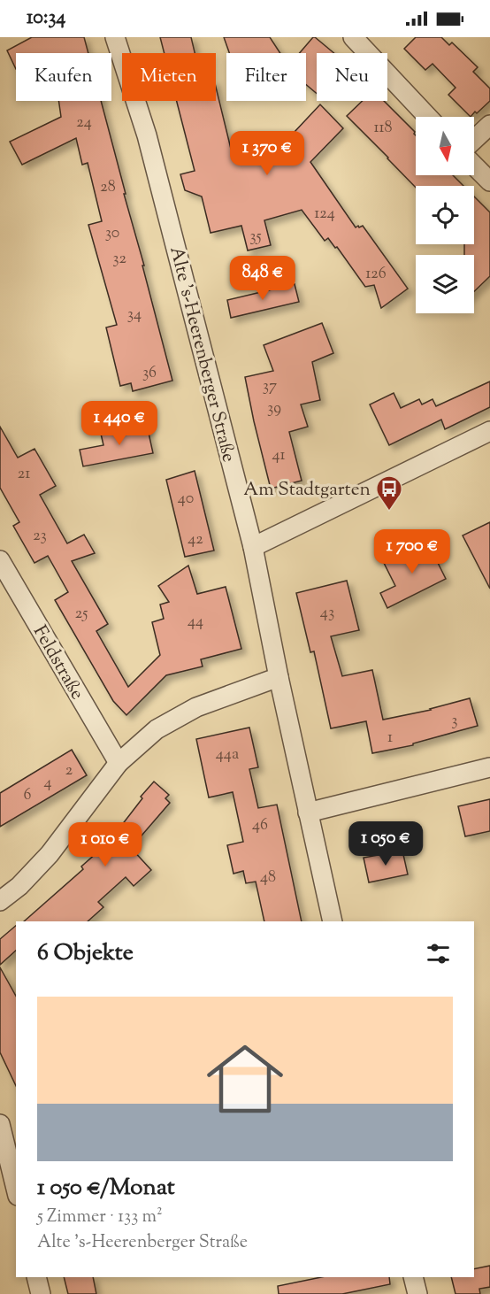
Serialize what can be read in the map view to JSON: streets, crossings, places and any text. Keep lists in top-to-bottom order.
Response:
{
  "streets": {
    "street": ["Alte 's-Heerenberger Straße", "Feldstraße"]
  },
  "places": {
    "bus stop": ["Am Stadtgarten"]
  },
  "house_numbers": [
    "24",
    "118",
    "28",
    "124",
    "30",
    "35",
    "32",
    "126",
    "34",
    "36",
    "37",
    "39",
    "41",
    "21",
    "40",
    "23",
    "42",
    "43",
    "25",
    "44",
    "3",
    "1",
    "44a",
    "2",
    "4",
    "6",
    "46",
    "48"
  ],
  "north": "bottom",
  "page": {
    "status": "10:34",
    "chip": [
      "Kaufen",
      "Mieten",
      "Filter",
      "Neu"
    ],
    "price": [
      "1 370 €",
      "848 €",
      "1 440 €",
      "1 700 €",
      "1 050 €",
      "1 010 €"
    ],
    "heading": "6 Objekte",
    "list": [
      {
        "name": "1 050 €/Monat",
        "note": "5 Zimmer · 133 m² · Alte 's-Heerenberger Straße"
      }
    ]
  }
}
